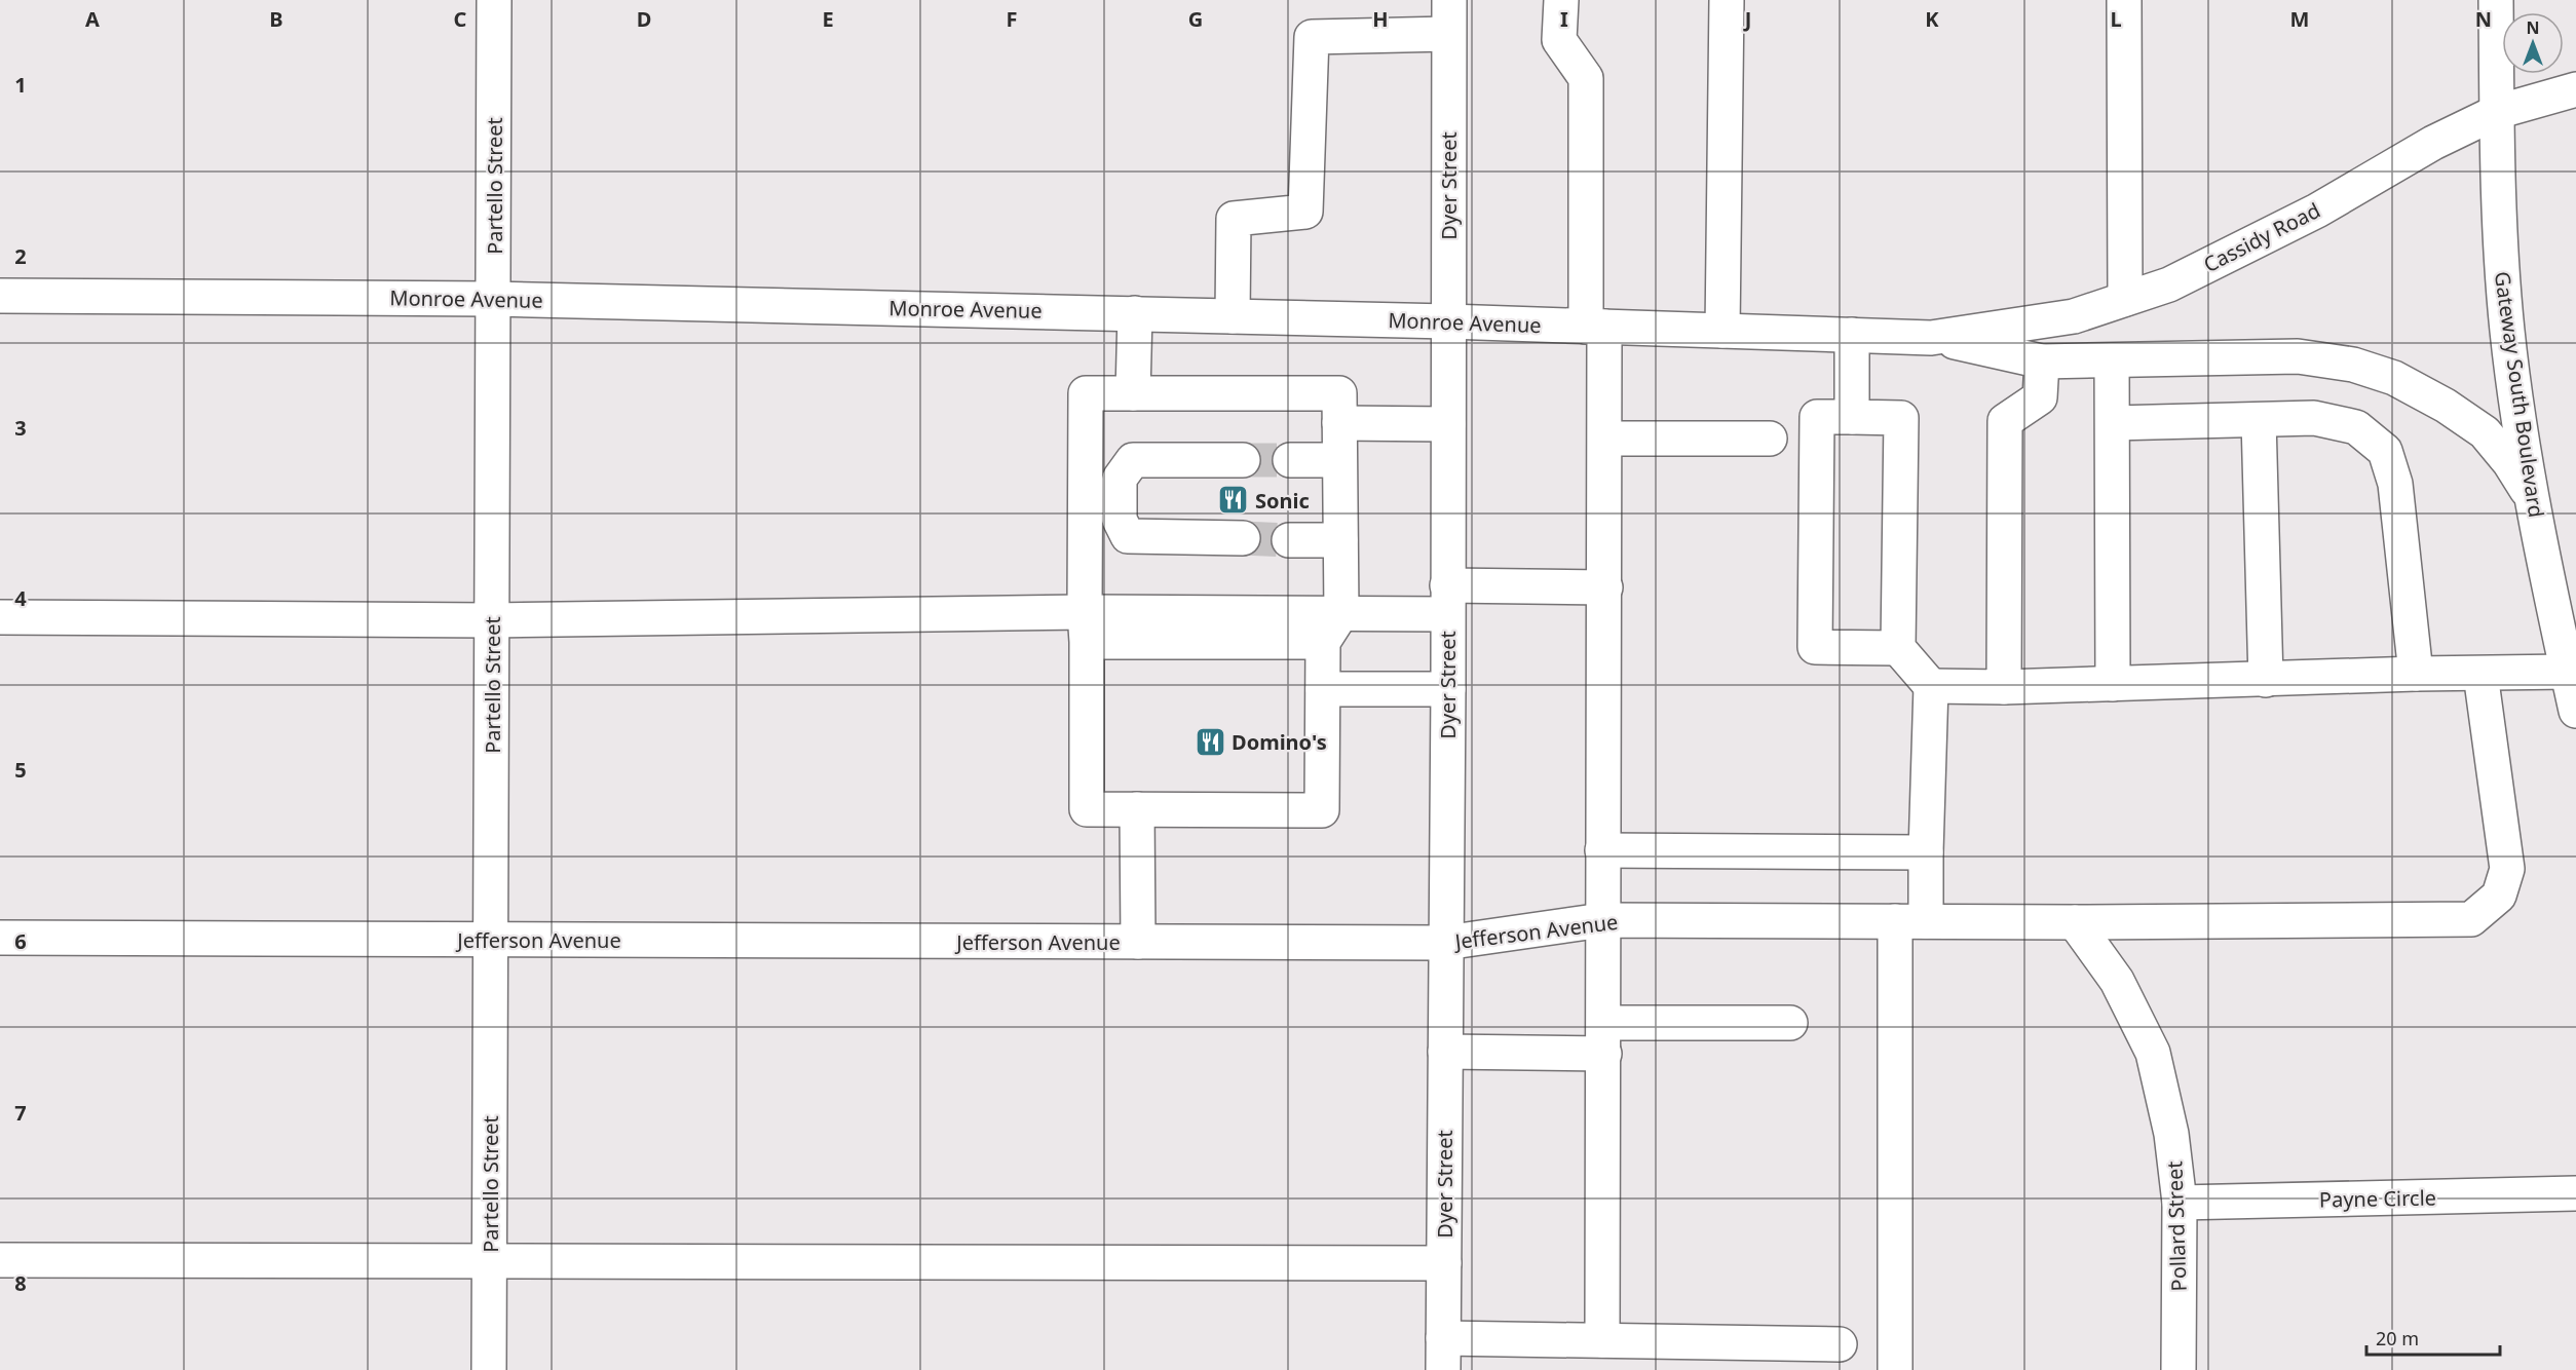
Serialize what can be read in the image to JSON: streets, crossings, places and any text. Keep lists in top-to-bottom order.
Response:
{
  "streets": {
    "street": [
      "Partello Street",
      "Dyer Street",
      "Cassidy Road",
      "Monroe Avenue",
      "Gateway South Boulevard",
      "Jefferson Avenue",
      "Payne Circle",
      "Pollard Street"
    ]
  },
  "crossings": [
    ["Partello Street", "Monroe Avenue"],
    ["Partello Street", "Jefferson Avenue"],
    ["Dyer Street", "Monroe Avenue"],
    ["Dyer Street", "Jefferson Avenue"],
    ["Cassidy Road", "Monroe Avenue"],
    ["Cassidy Road", "Gateway South Boulevard"],
    ["Jefferson Avenue", "Pollard Street"],
    ["Payne Circle", "Pollard Street"]
  ],
  "places": {
    "restaurant": ["Sonic", "Domino's"]
  },
  "scale_bar": "20 m",
  "north": "top",
  "grid": {
    "columns": [
      "A",
      "B",
      "C",
      "D",
      "E",
      "F",
      "G",
      "H",
      "I",
      "J",
      "K",
      "L",
      "M",
      "N"
    ],
    "rows": [
      "1",
      "2",
      "3",
      "4",
      "5",
      "6",
      "7",
      "8"
    ]
  }
}
